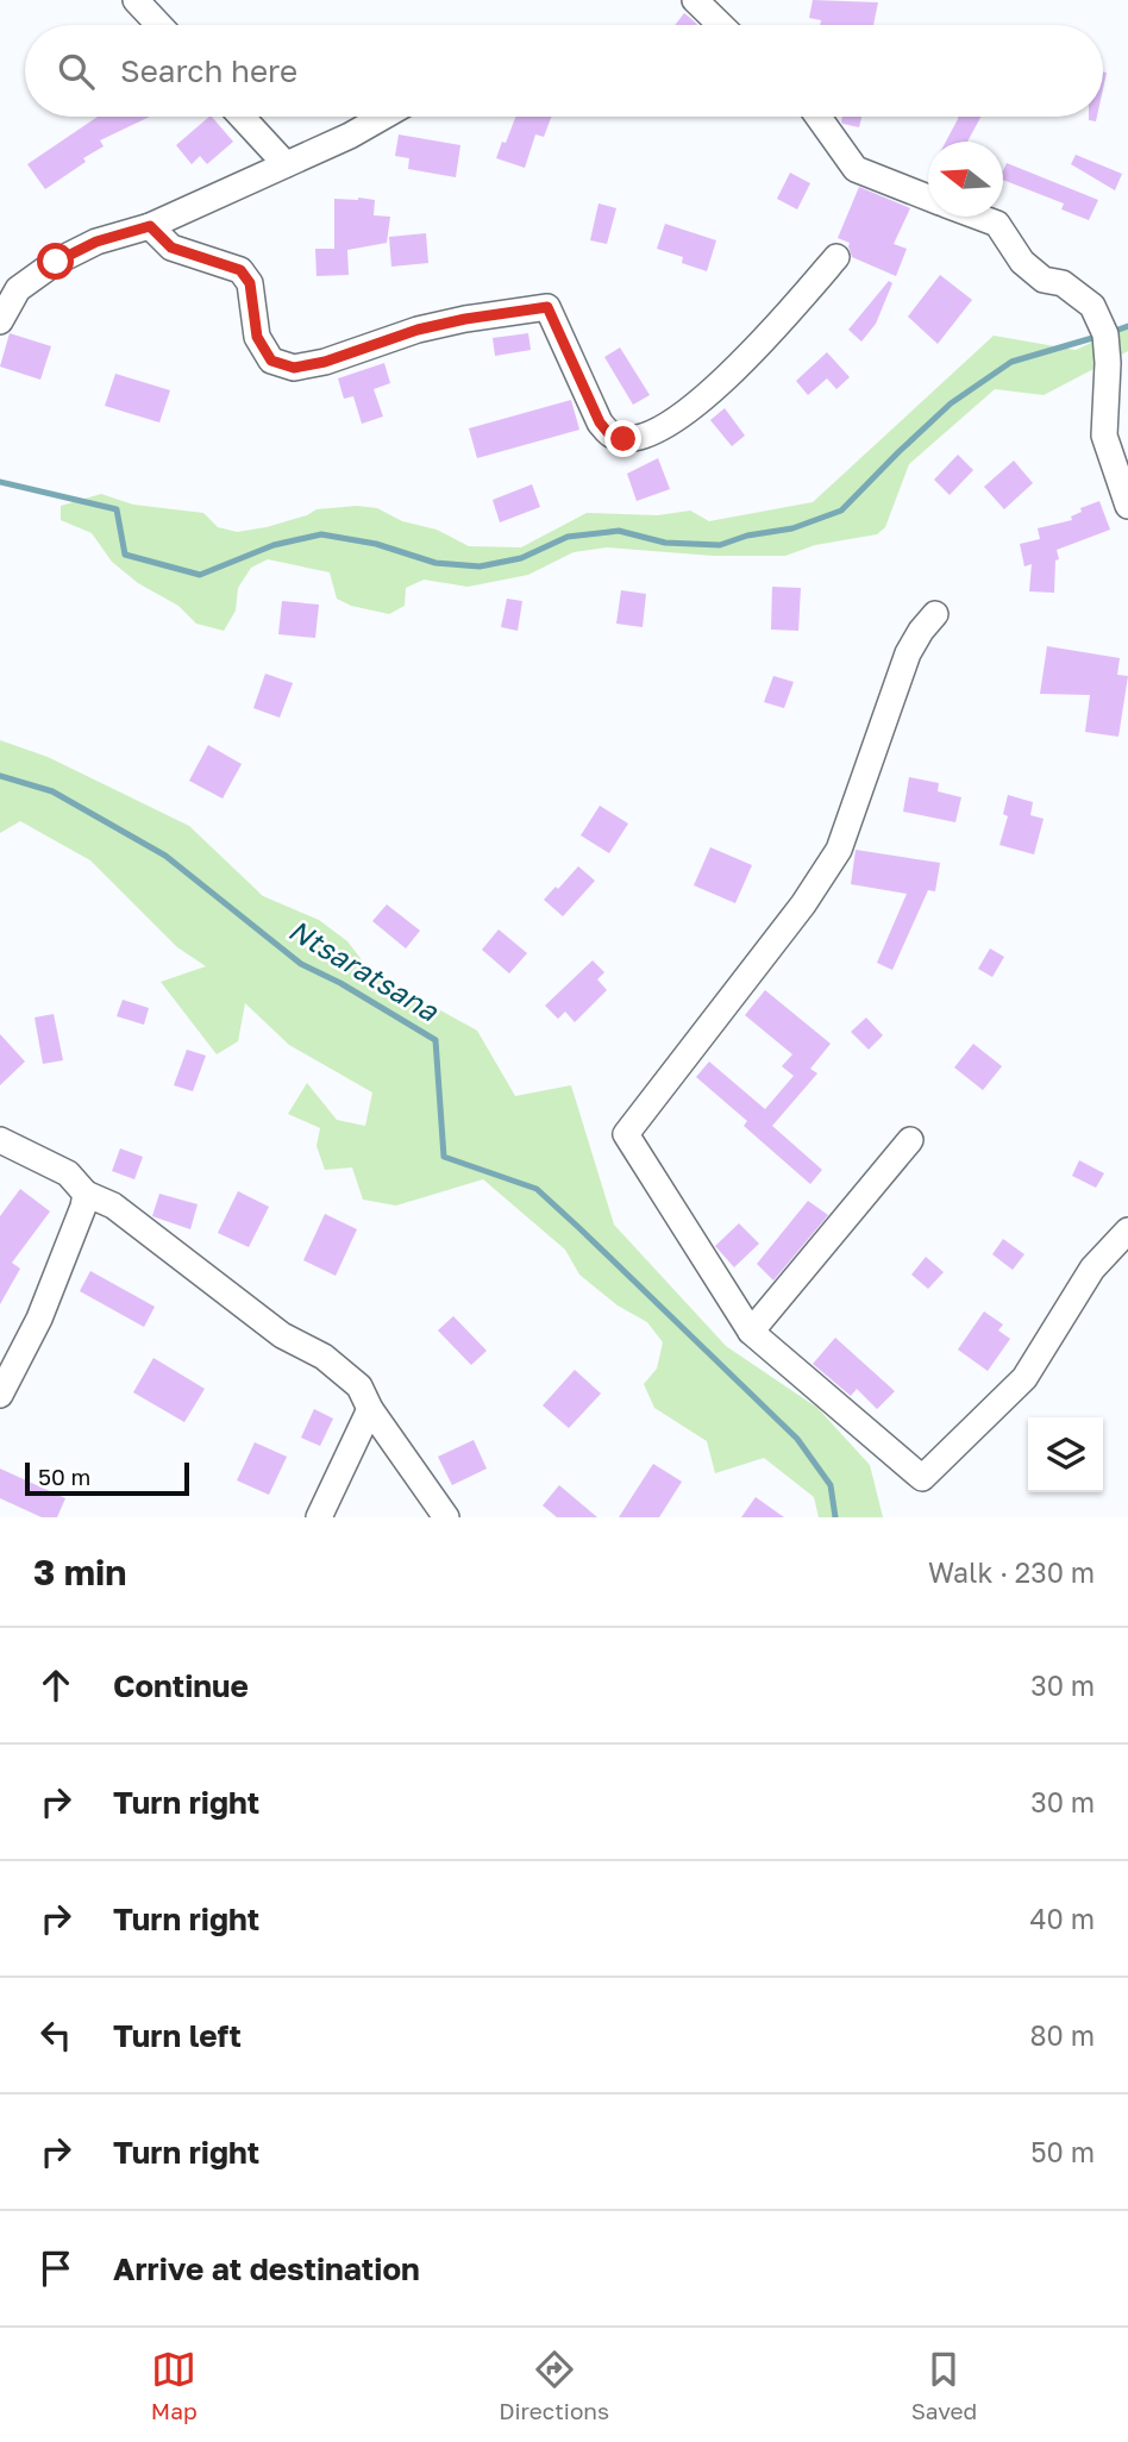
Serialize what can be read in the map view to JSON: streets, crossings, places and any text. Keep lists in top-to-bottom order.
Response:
{
  "water": ["Ntsaratsana"],
  "scale_bar": "50 m",
  "north": "left",
  "page": {
    "search": "Search here",
    "scale": "50 m",
    "heading": ["3 min", "Walk · 230 m"],
    "list": [
      ["Continue", "30 m"],
      ["Turn right", "30 m"],
      ["Turn right", "40 m"],
      ["Turn left", "80 m"],
      ["Turn right", "50 m"],
      "Arrive at destination"
    ],
    "nav": ["Map", "Directions", "Saved"]
  }
}
